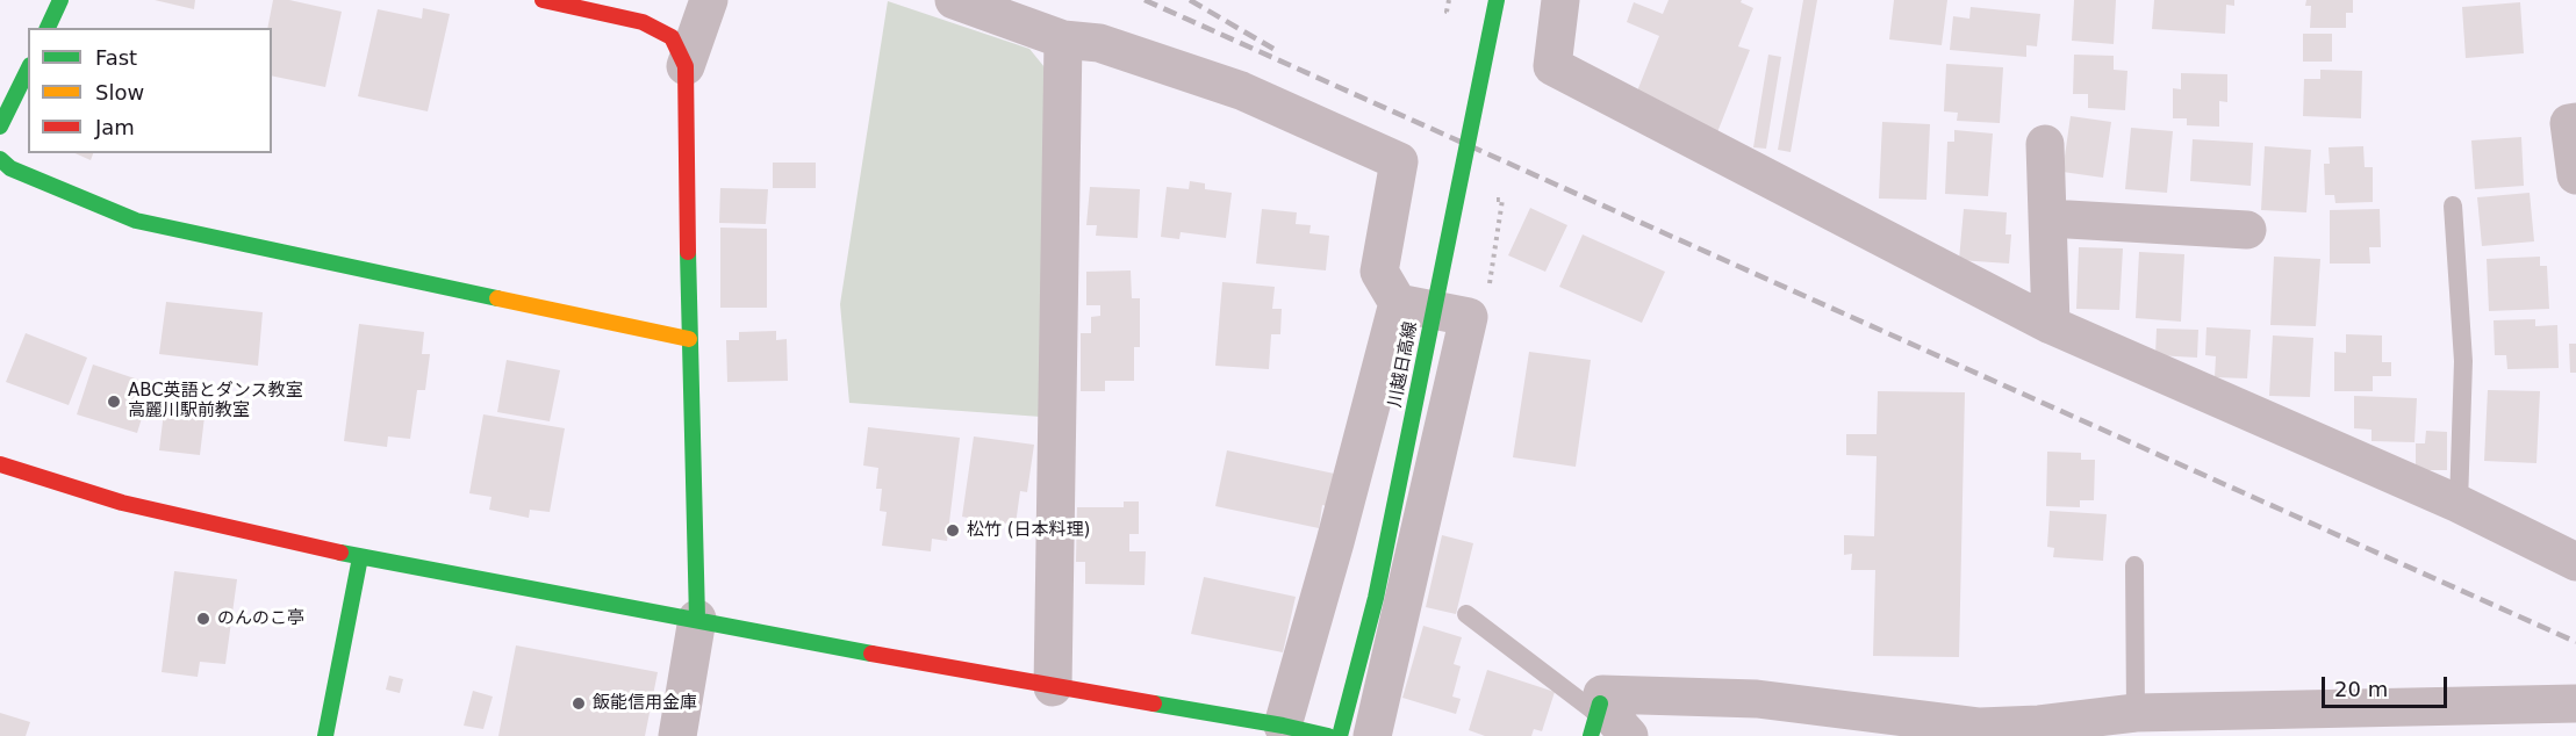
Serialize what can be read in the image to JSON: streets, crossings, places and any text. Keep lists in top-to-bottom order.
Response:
{
  "streets": {
    "street": ["川越日高線"]
  },
  "places": [
    "ABC英語とダンス教室 高麗川駅前教室",
    "松竹 (日本料理)",
    "のんのこ亭",
    "飯能信用金庫"
  ],
  "legend": ["Fast", "Slow", "Jam"],
  "scale_bar": "20 m"
}
